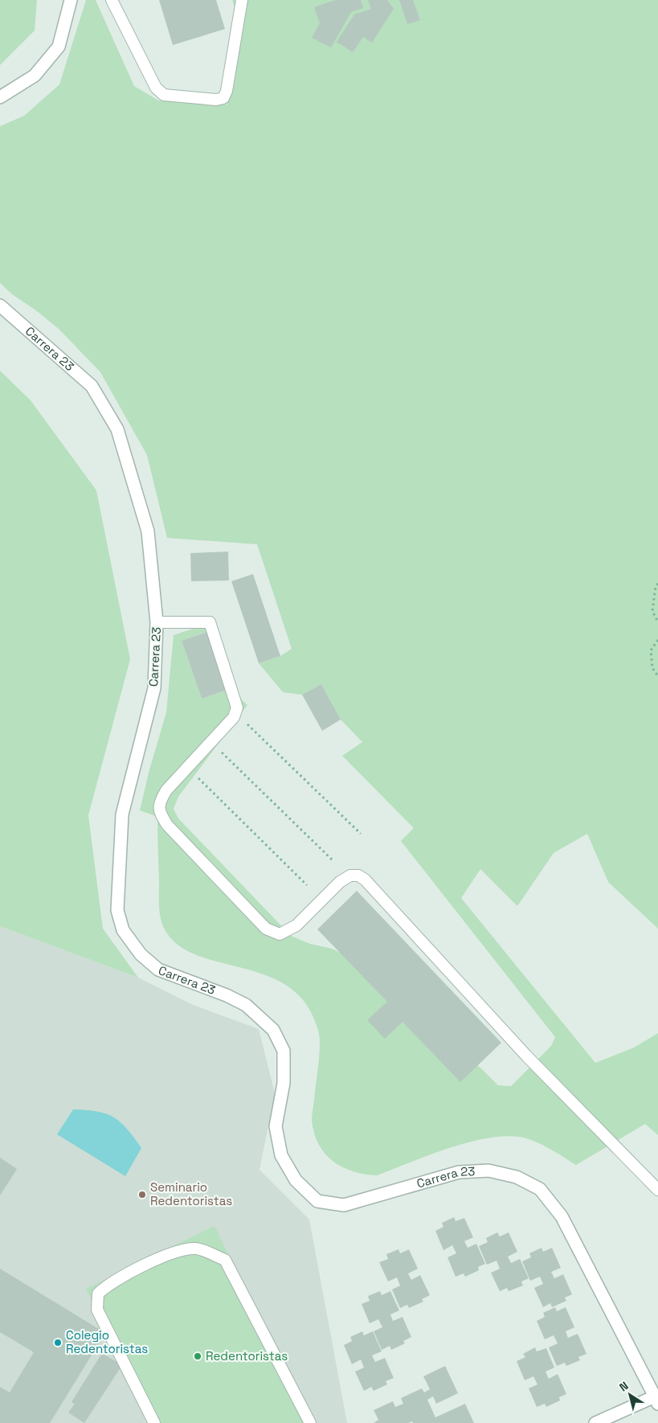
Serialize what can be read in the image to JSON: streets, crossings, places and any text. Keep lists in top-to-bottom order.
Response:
{
  "streets": {
    "street": ["Carrera 23"]
  },
  "places": ["Seminario Redentoristas", "Colegio Redentoristas", "Redentoristas"],
  "north": "top left"
}
